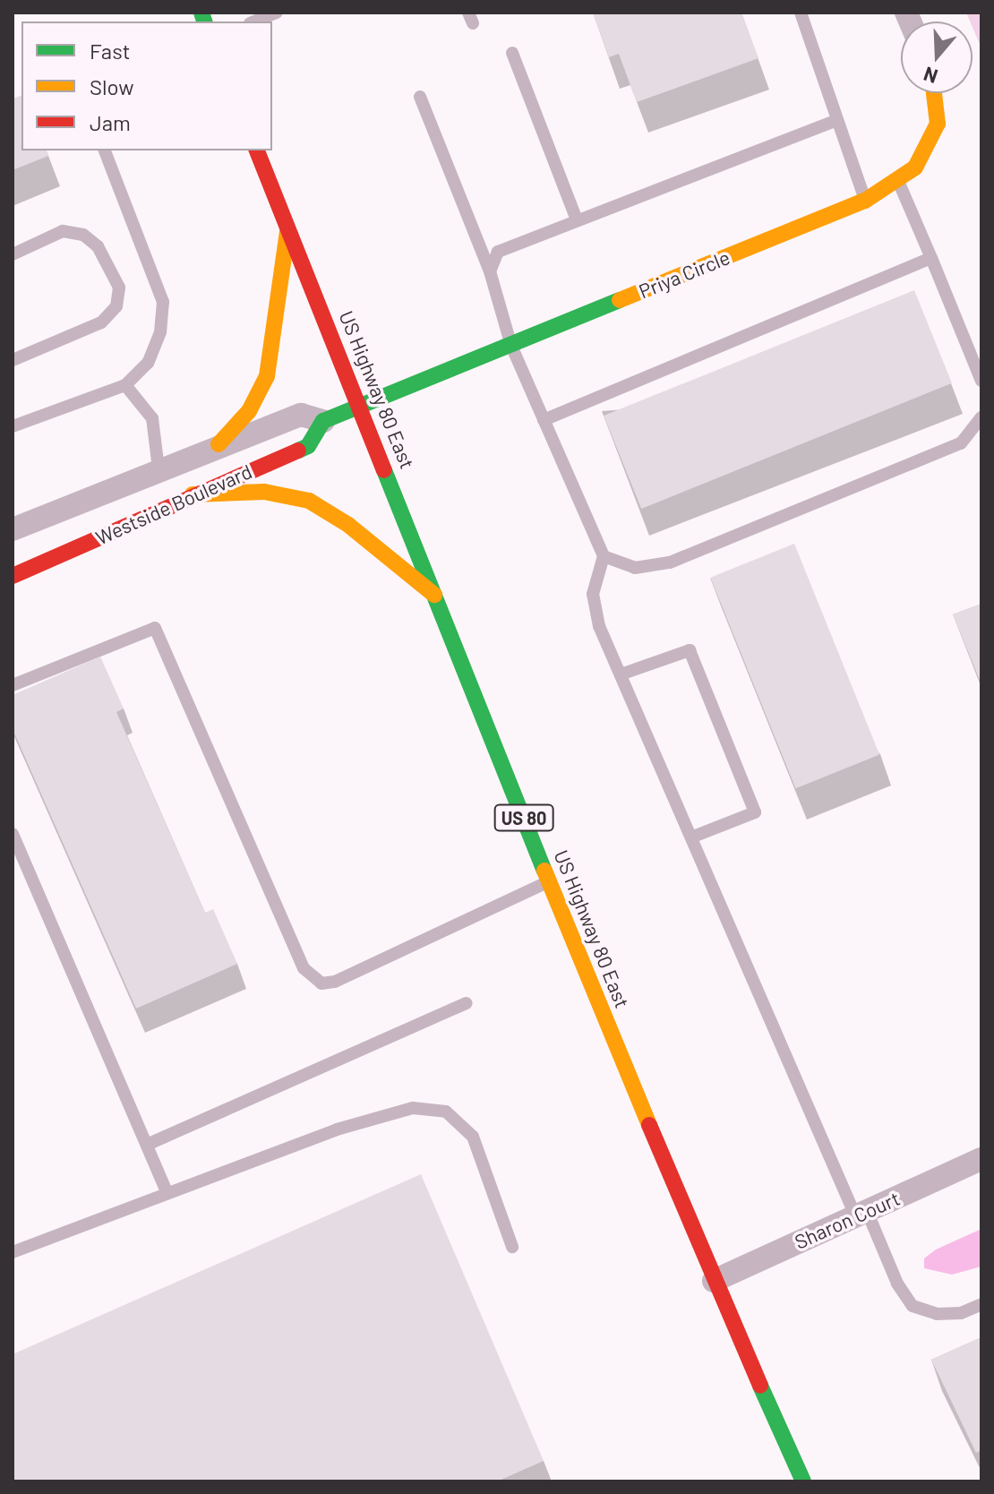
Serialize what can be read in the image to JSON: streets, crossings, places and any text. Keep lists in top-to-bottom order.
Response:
{
  "streets": {
    "main road": [
      "Priya Circle",
      "US Highway 80 East",
      "Westside Boulevard",
      "US 80"
    ],
    "street": ["Sharon Court"]
  },
  "crossings": [
    ["Priya Circle", "US Highway 80 East"],
    ["Priya Circle", "Westside Boulevard"],
    ["US Highway 80 East", "Westside Boulevard"],
    ["US Highway 80 East", "Sharon Court"]
  ],
  "legend": ["Fast", "Slow", "Jam"],
  "north": "bottom"
}
